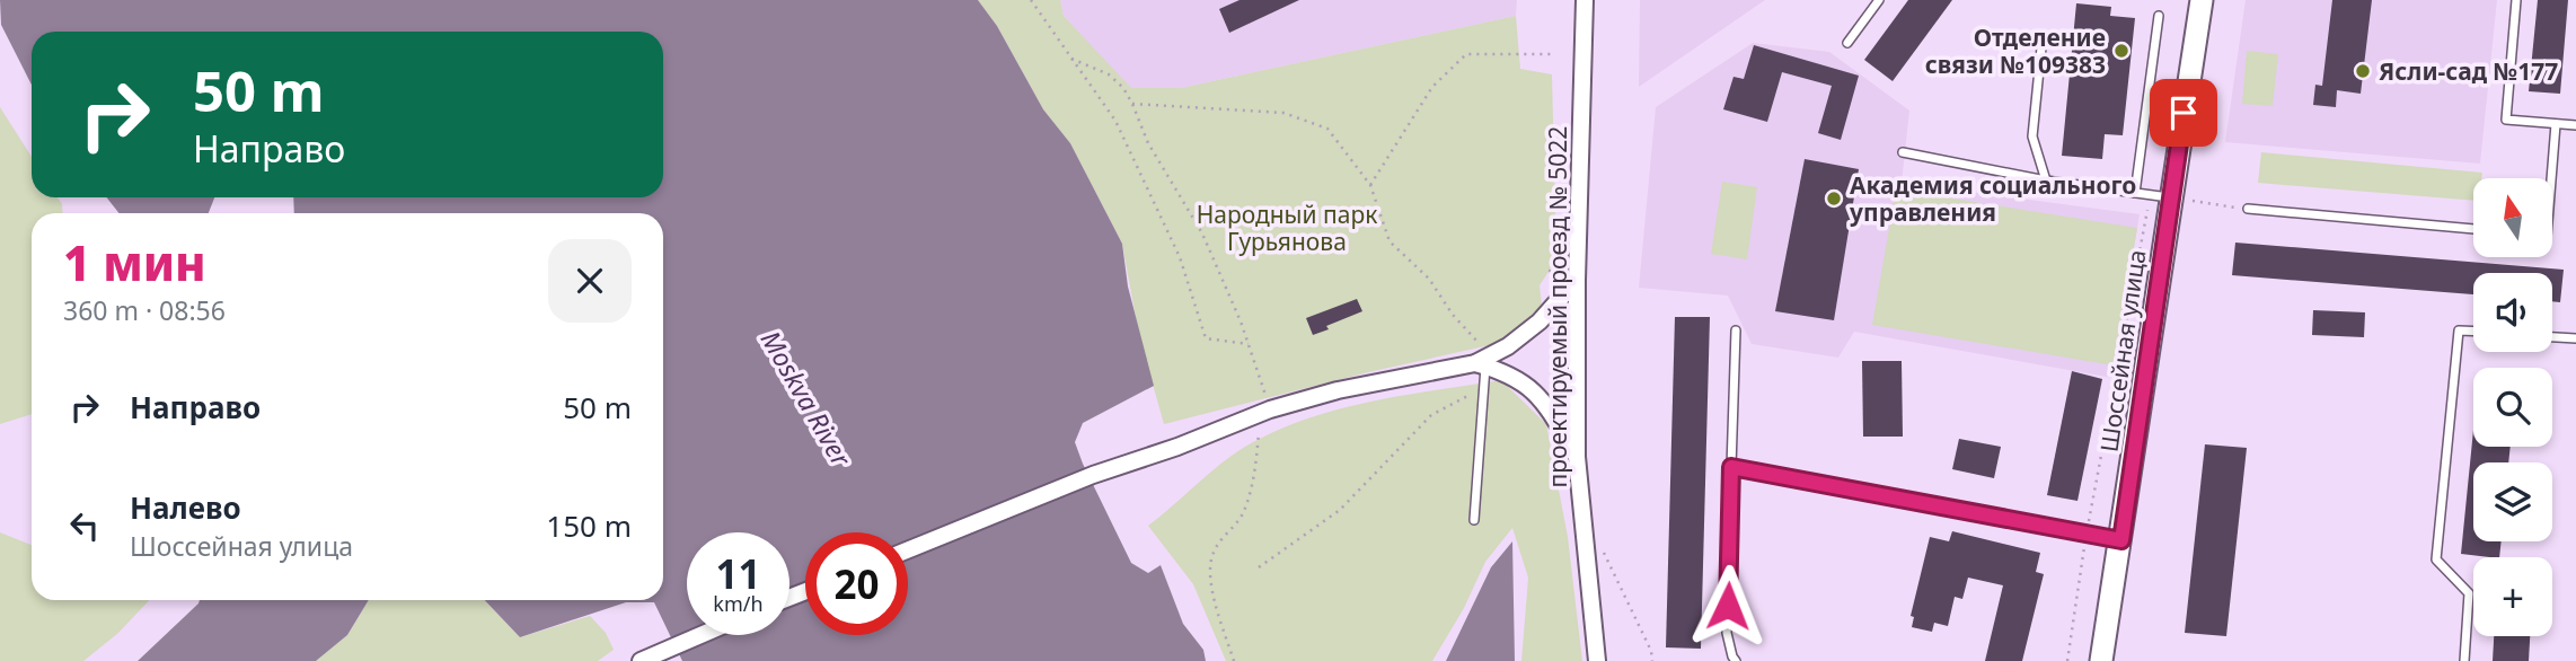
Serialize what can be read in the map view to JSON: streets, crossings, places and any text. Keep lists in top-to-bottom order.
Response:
{
  "streets": {
    "main road": ["Шоссейная улица"],
    "street": ["проектируемый проезд № 5022"]
  },
  "water": ["Moskva River"],
  "parks": ["Народный парк Гурьянова"],
  "places": ["Отделение связи №109383", "Ясли-сад №177", "Академия социального управления"],
  "north": "top",
  "page": {
    "turn": ["50 m", "Направо"],
    "map_buttons": "+",
    "heading": ["1 мин", "360 m · 08:56"],
    "list": [
      {
        "name": "Направо",
        "value": "50 m"
      },
      {
        "name": "Налево",
        "note": "Шоссейная улица",
        "value": "150 m"
      }
    ],
    "speed": "11 km/h",
    "limit": "20"
  }
}
